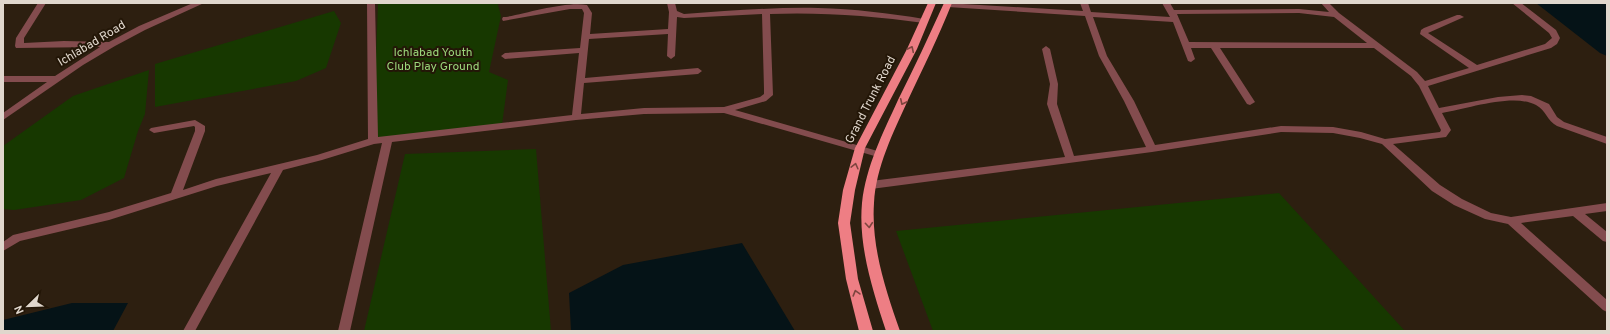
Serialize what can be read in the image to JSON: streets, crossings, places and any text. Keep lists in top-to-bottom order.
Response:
{
  "streets": {
    "highway": ["Grand Trunk Road"],
    "street": ["Ichlabad Road"]
  },
  "parks": ["Ichlabad Youth Club Play Ground"],
  "north": "bottom left"
}
